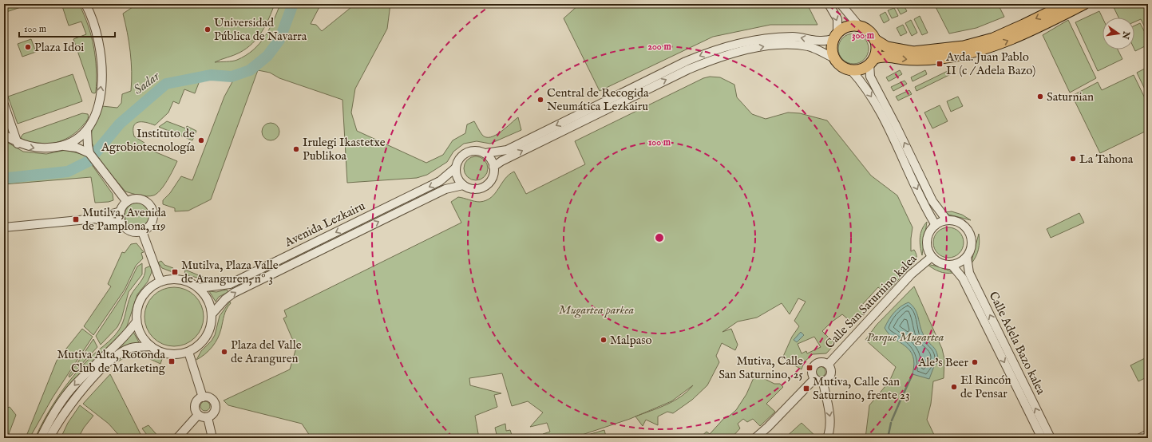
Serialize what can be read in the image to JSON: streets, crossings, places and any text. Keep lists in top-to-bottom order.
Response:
{
  "streets": {
    "street": ["Avenida Lezkairu", "Calle San Saturnino kalea", "Calle Adela Bazo kalea"]
  },
  "crossings": [
    ["Calle San Saturnino kalea", "Calle Adela Bazo kalea"]
  ],
  "water": ["Sadar"],
  "parks": ["Mugartea parkea", "Parque Mugartea"],
  "places": {
    "other": [
      "Universidad Pública de Navarra",
      "Plaza Idoi",
      "Saturnian",
      "Central de Recogida Neumática Lezkairu",
      "Instituto de Agrobiotecnología",
      "Irulegi Ikastetxe Publikoa",
      "La Tahona",
      "Malpaso",
      "Plaza del Valle de Aranguren",
      "Ale's Beer",
      "El Rincón de Pensar"
    ],
    "transit": [
      "Avda. Juan Pablo II (c / Adela Bazo)",
      "Mutilva, Avenida de Pamplona, 119",
      "Mutilva, Plaza Valle de Aranguren, nº 3",
      "Mutiva Alta, Rotonda Club de Marketing",
      "Mutiva, Calle San Saturnino, 25",
      "Mutiva, Calle San Saturnino, frente 23"
    ]
  },
  "scale_bar": "100 m",
  "north": "right",
  "rings": ["300 m", "200 m", "100 m"]
}
